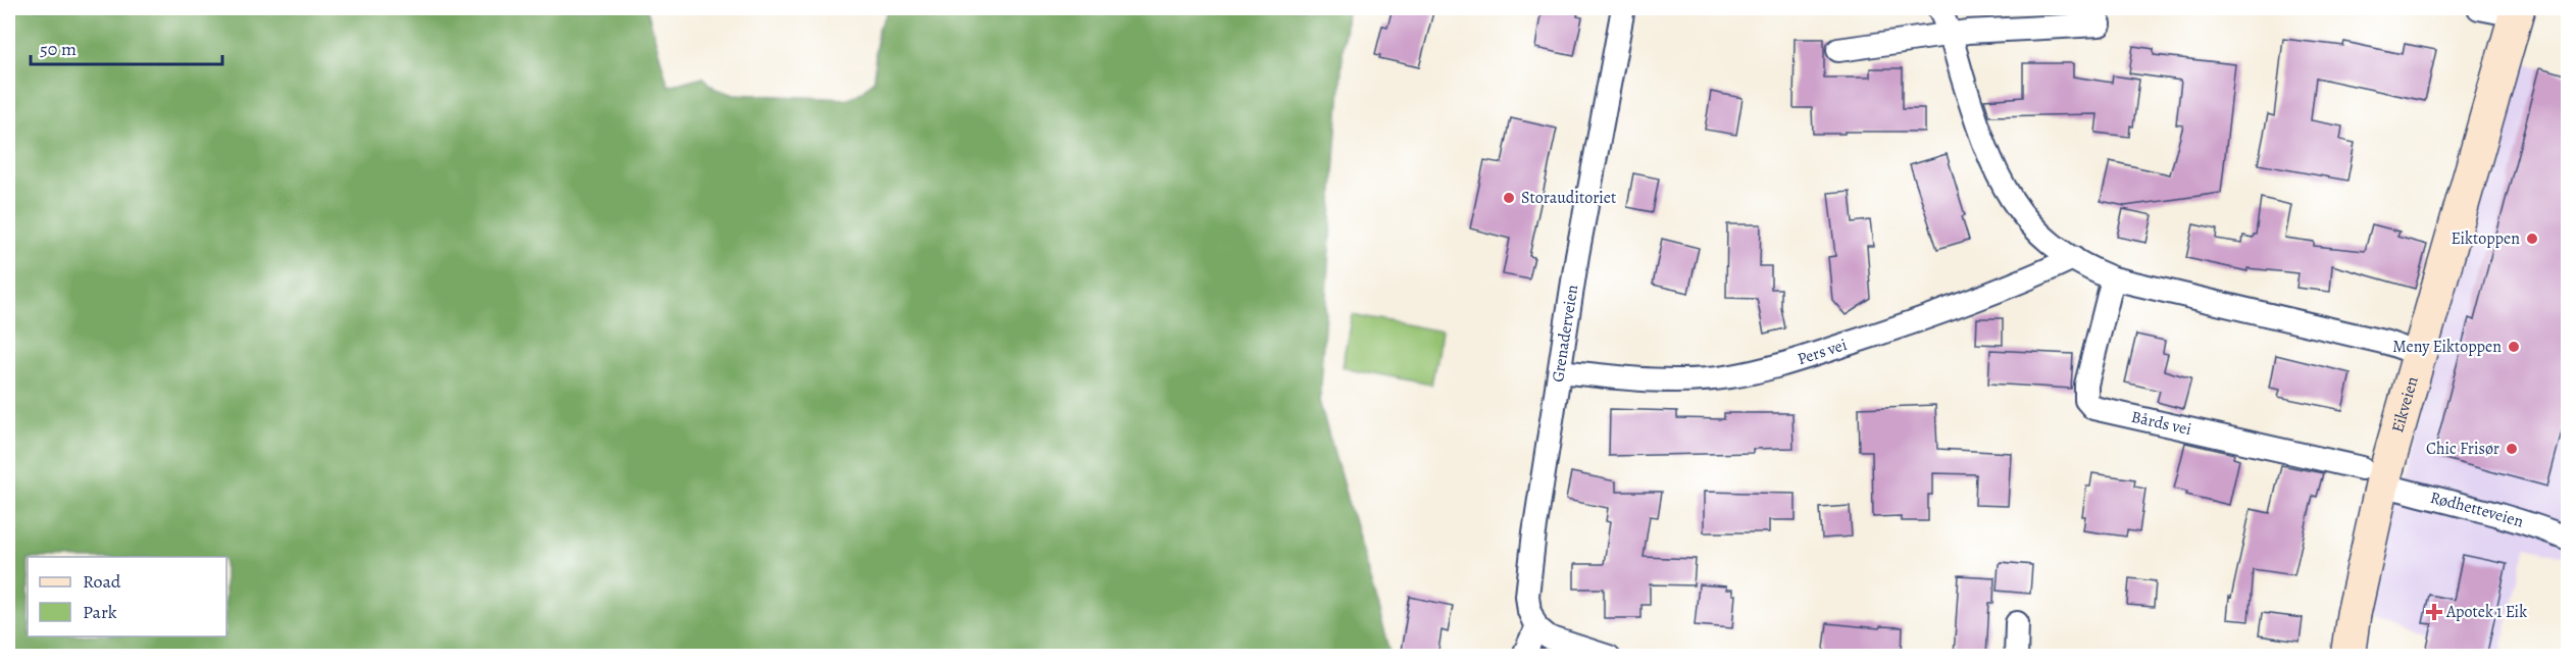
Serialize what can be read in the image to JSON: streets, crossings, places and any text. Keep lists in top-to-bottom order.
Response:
{
  "streets": {
    "main road": ["Eikveien"],
    "street": [
      "Grenaderveien",
      "Pers vei",
      "Bårds vei",
      "Rødhetteveien"
    ]
  },
  "crossings": [
    ["Grenaderveien", "Pers vei"],
    ["Eikveien", "Bårds vei"],
    ["Eikveien", "Rødhetteveien"],
    ["Bårds vei", "Rødhetteveien"]
  ],
  "places": {
    "other": [
      "Storauditoriet",
      "Eiktoppen",
      "Meny Eiktoppen",
      "Chic Frisør"
    ],
    "health": ["Apotek 1 Eik"]
  },
  "legend": ["Road", "Park"],
  "scale_bar": "50 m"
}
